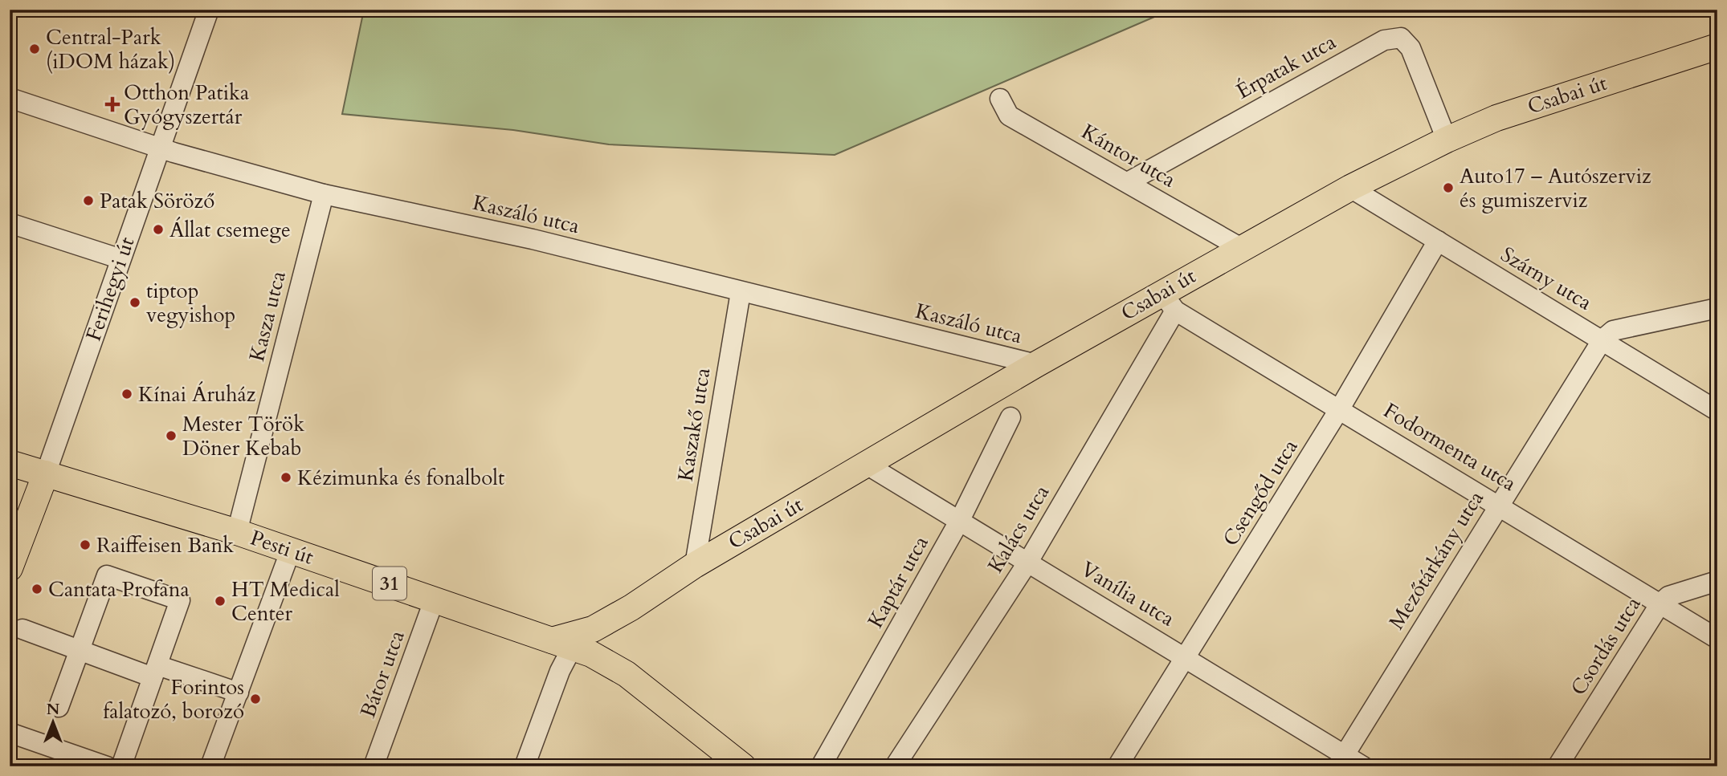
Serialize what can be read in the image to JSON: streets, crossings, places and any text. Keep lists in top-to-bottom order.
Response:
{
  "streets": {
    "main road": [
      "Csabai út",
      "Ferihegyi út",
      "Pesti út",
      "31"
    ],
    "street": [
      "Érpatak utca",
      "Kántor utca",
      "Kaszáló utca",
      "Szárny utca",
      "Kasza utca",
      "Kaszakő utca",
      "Fodormenta utca",
      "Csengőd utca",
      "Kalács utca",
      "Mezőtárkány utca",
      "Kaptár utca",
      "Vanília utca",
      "Csordás utca",
      "Bátor utca"
    ]
  },
  "crossings": [
    ["Érpatak utca", "Csabai út"],
    ["Érpatak utca", "Kántor utca"],
    ["Csabai út", "Kántor utca"],
    ["Csabai út", "Kaszáló utca"],
    ["Csabai út", "Szárny utca"],
    ["Csabai út", "Kaszakő utca"],
    ["Csabai út", "Fodormenta utca"],
    ["Csabai út", "Kalács utca"],
    ["Csabai út", "Pesti út"],
    ["Csabai út", "Vanília utca"],
    ["Kaszáló utca", "Ferihegyi út"],
    ["Kaszáló utca", "Kasza utca"],
    ["Kaszáló utca", "Kaszakő utca"],
    ["Szárny utca", "Csengőd utca"],
    ["Szárny utca", "Mezőtárkány utca"],
    ["Ferihegyi út", "Pesti út"],
    ["Kasza utca", "Pesti út"],
    ["Fodormenta utca", "Csengőd utca"],
    ["Fodormenta utca", "Kalács utca"],
    ["Fodormenta utca", "Mezőtárkány utca"],
    ["Fodormenta utca", "Csordás utca"],
    ["Csengőd utca", "Vanília utca"],
    ["Kalács utca", "Vanília utca"],
    ["Pesti út", "Bátor utca"],
    ["Mezőtárkány utca", "Vanília utca"],
    ["Kaptár utca", "Vanília utca"]
  ],
  "places": {
    "other": [
      "Central-Park (iDOM házak)",
      "Auto17 – Autószerviz és gumiszerviz",
      "Patak Söröző",
      "Állat csemege",
      "tiptop vegyishop",
      "Kínai Áruház",
      "Mester Török Döner Kebab",
      "Kézimunka és fonalbolt",
      "Raiffeisen Bank",
      "Cantata Profana",
      "HT Medical Center",
      "Forintos falatozó, borozó"
    ],
    "health": ["Otthon Patika Gyógyszertár"]
  },
  "north": "top"
}
